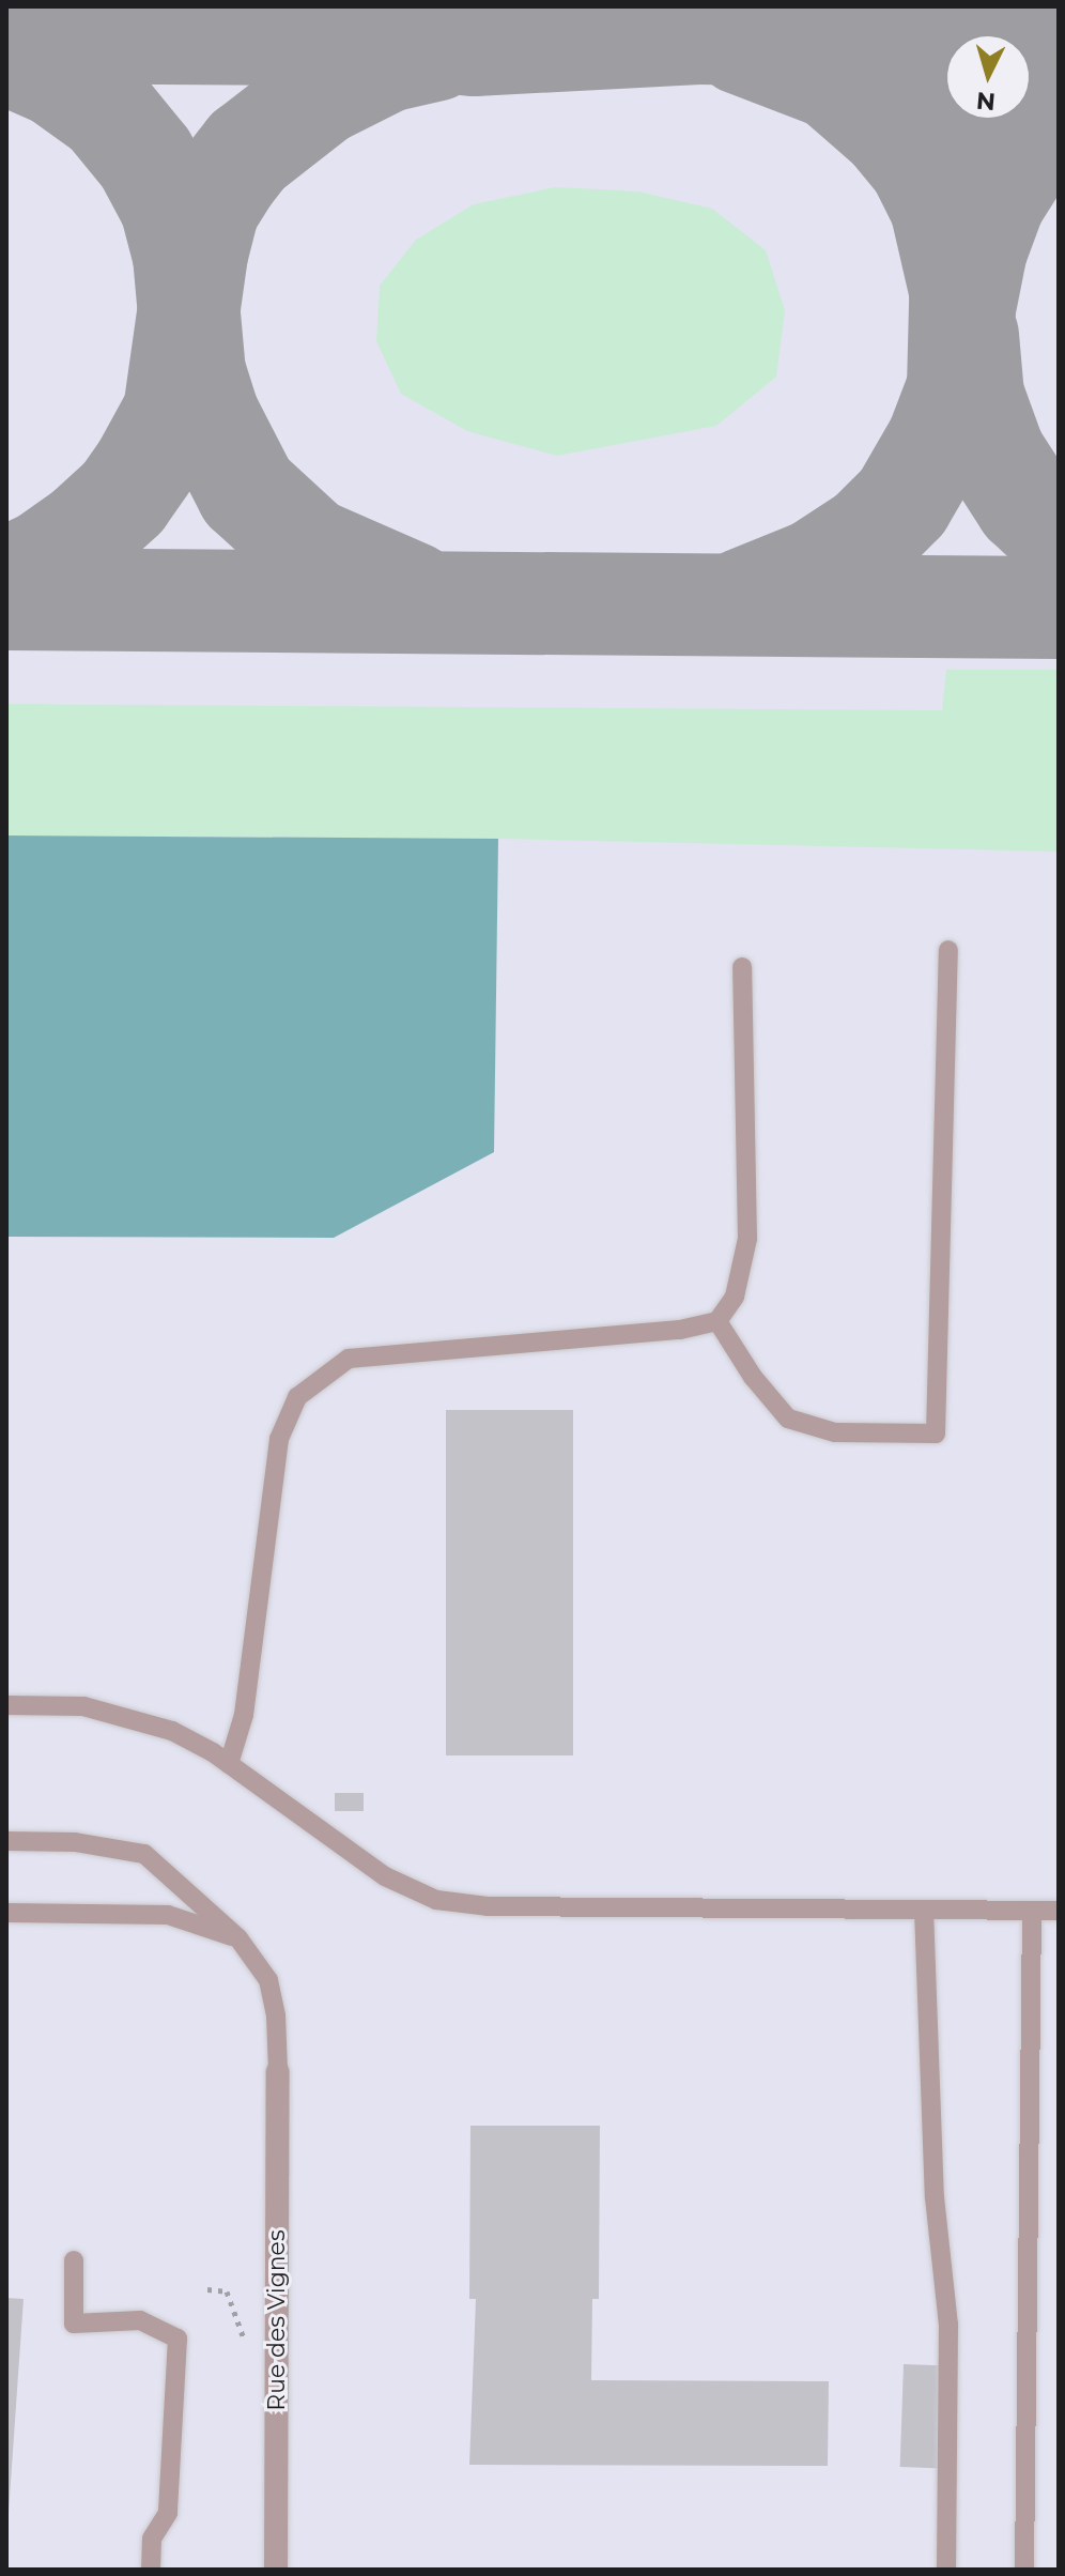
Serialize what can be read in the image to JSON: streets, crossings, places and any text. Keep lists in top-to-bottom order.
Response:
{
  "streets": {
    "street": ["Rue des Vignes"]
  },
  "north": "bottom"
}
